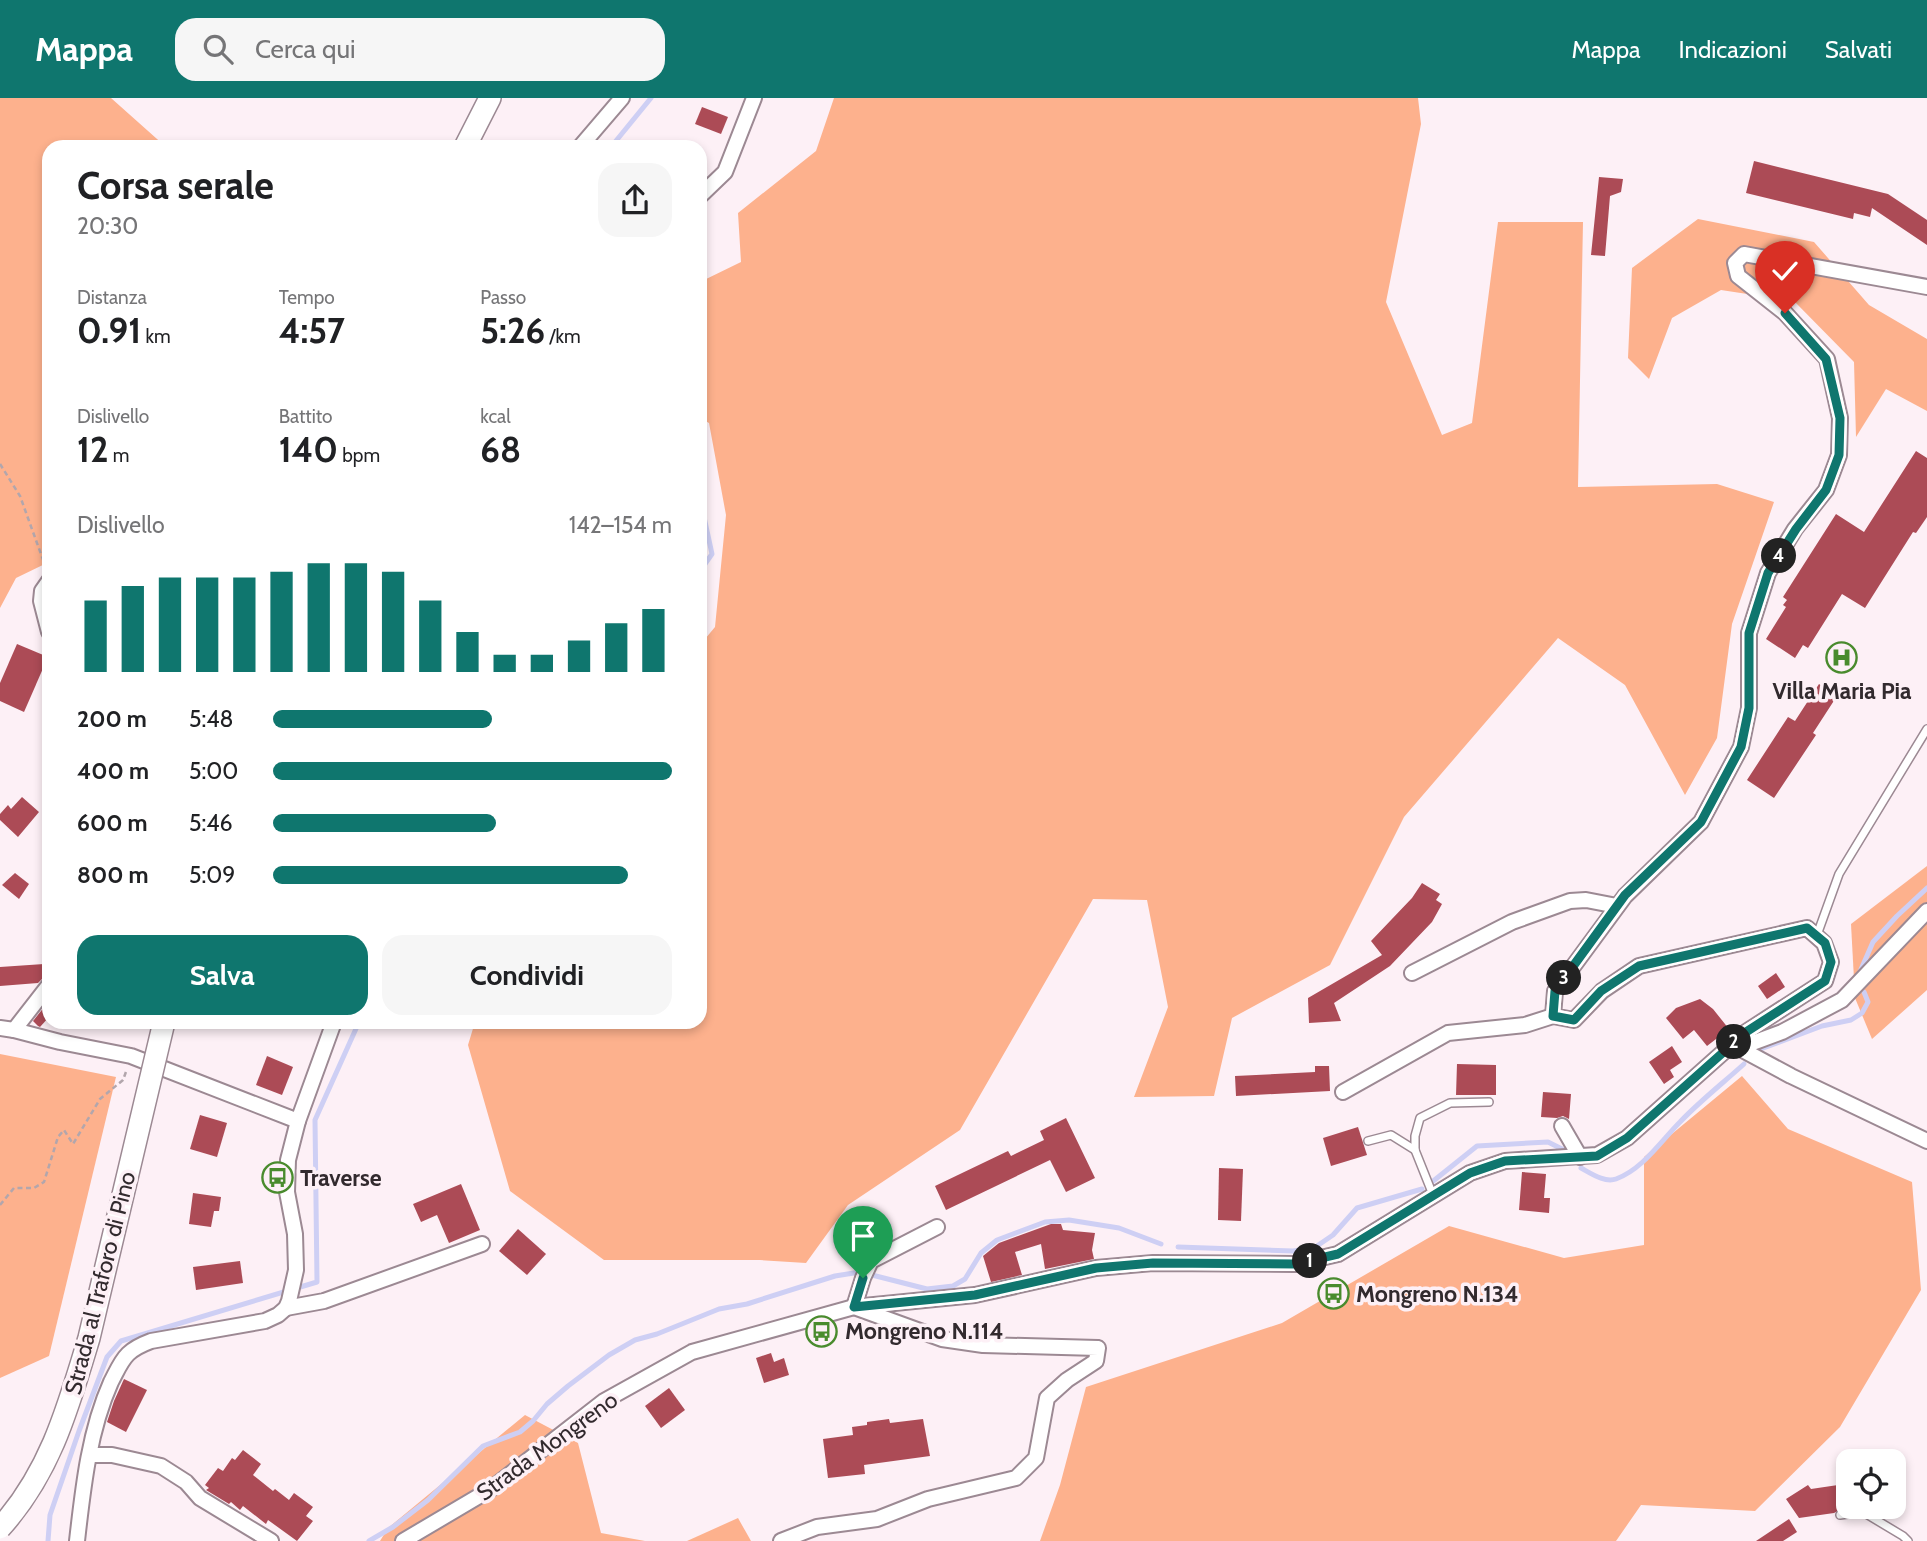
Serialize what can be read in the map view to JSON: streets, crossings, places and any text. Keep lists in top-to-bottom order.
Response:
{
  "streets": {
    "main road": ["Strada al Traforo di Pino"],
    "street": ["Strada Mongreno"]
  },
  "places": {
    "hospital": ["Villa Maria Pia"],
    "bus stop": ["Traverse", "Mongreno N.134", "Mongreno N.114"]
  },
  "page": {
    "header": "Mappa",
    "search": "Cerca qui",
    "nav": ["Mappa", "Indicazioni", "Salvati"],
    "heading": ["Corsa serale", "20:30"],
    "stats": [
      ["Distanza", "0.91 km"],
      ["Tempo", "4:57"],
      ["Passo", "5:26 /km"],
      ["Dislivello", "12 m"],
      ["Battito", "140 bpm"],
      ["kcal", "68"]
    ],
    "chart": ["Dislivello", "142–154 m"],
    "pins": [
      "4",
      "3",
      "2",
      "1"
    ],
    "list": [
      {
        "name": "200 m",
        "note": "5:48"
      },
      {
        "name": "400 m",
        "note": "5:00"
      },
      {
        "name": "600 m",
        "note": "5:46"
      },
      {
        "name": "800 m",
        "note": "5:09"
      }
    ],
    "buttons": ["Salva", "Condividi"]
  }
}
